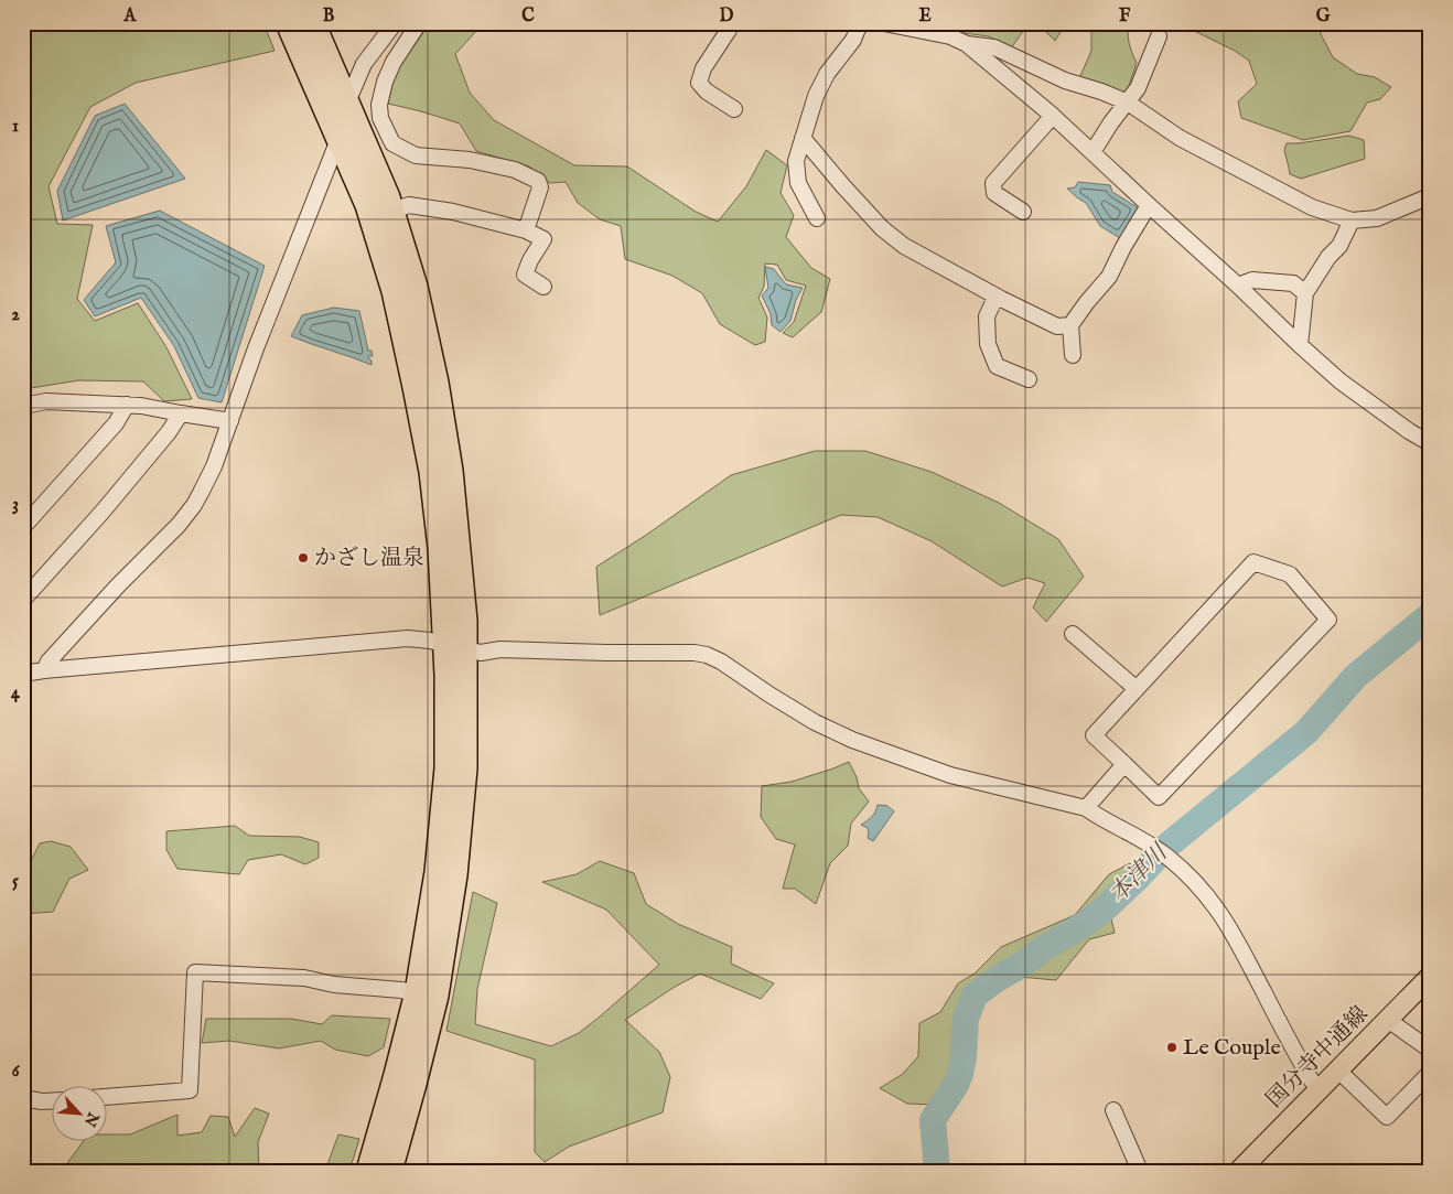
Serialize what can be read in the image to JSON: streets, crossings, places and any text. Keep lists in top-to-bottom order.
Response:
{
  "streets": {
    "main road": ["国分寺中通線"]
  },
  "water": ["本津川"],
  "places": ["かざし温泉", "Le Couple"],
  "north": "bottom right",
  "grid": {
    "columns": [
      "A",
      "B",
      "C",
      "D",
      "E",
      "F",
      "G"
    ],
    "rows": [
      "1",
      "2",
      "3",
      "4",
      "5",
      "6"
    ]
  }
}
